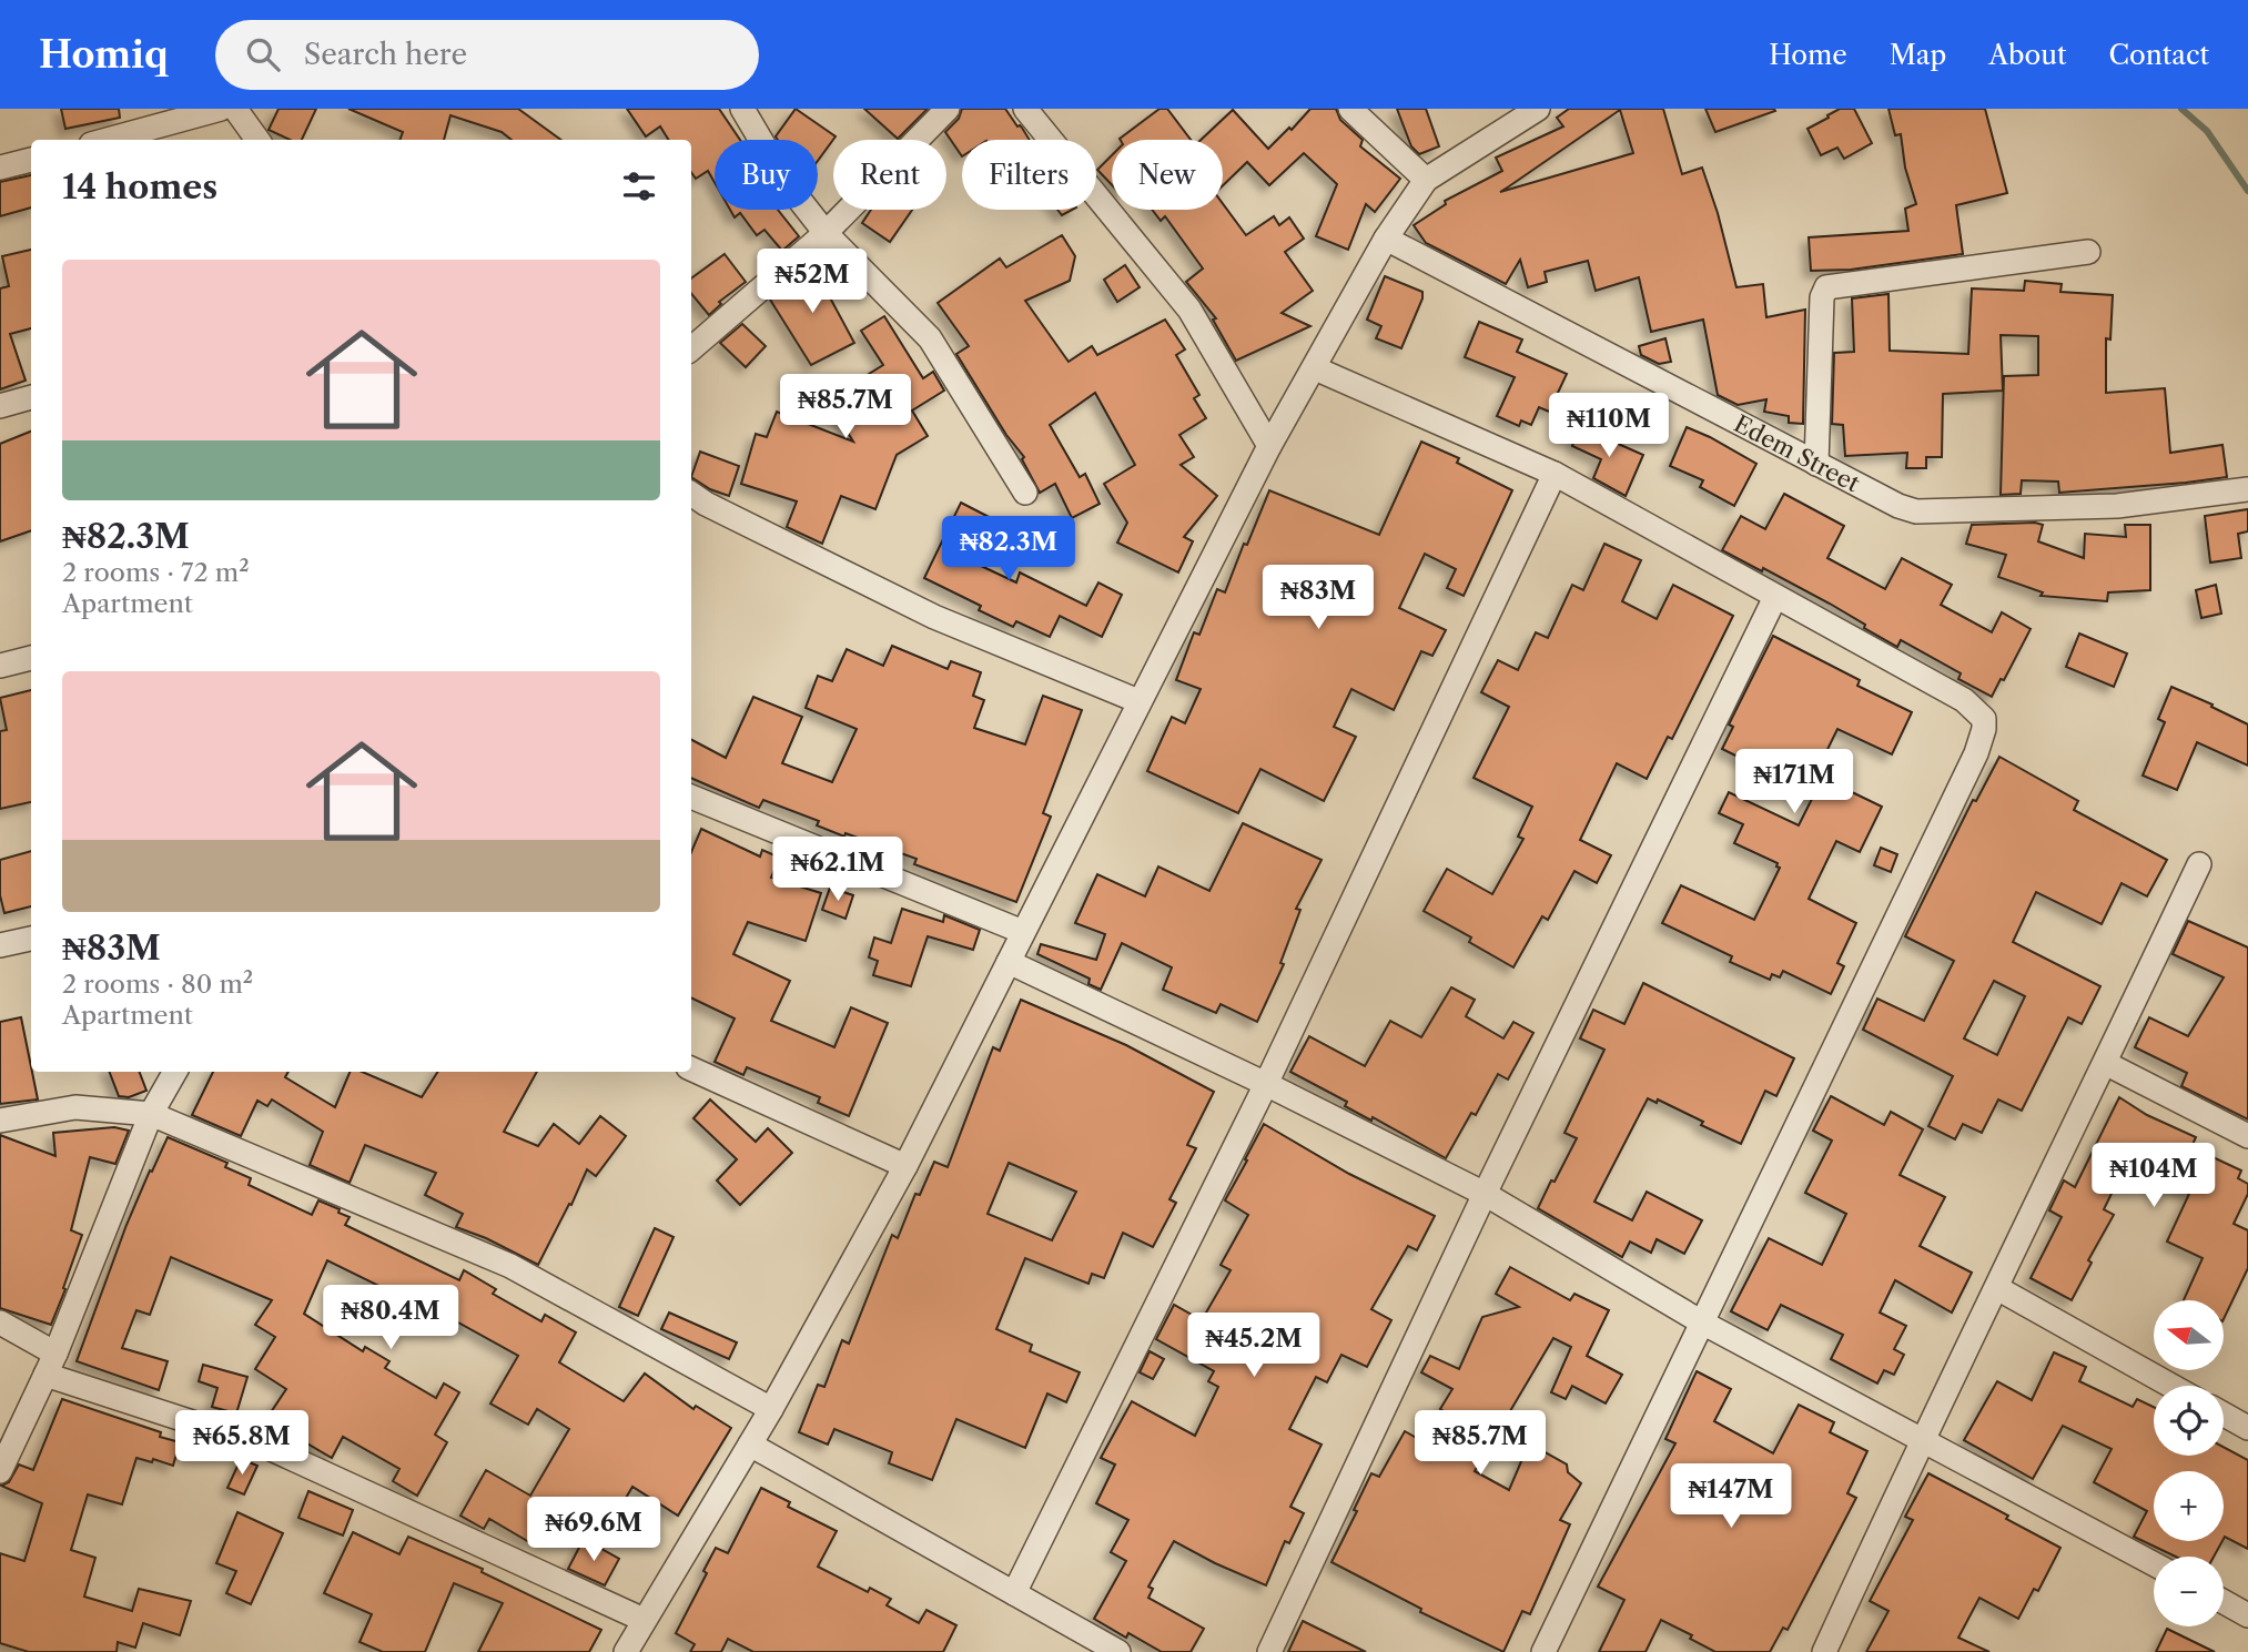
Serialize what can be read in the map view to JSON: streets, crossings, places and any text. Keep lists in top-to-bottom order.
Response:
{
  "streets": {
    "street": ["Edem Street"]
  },
  "north": "left",
  "page": {
    "header": "Homiq",
    "search": "Search here",
    "nav": [
      "Home",
      "Map",
      "About",
      "Contact"
    ],
    "chip": [
      "Buy",
      "Rent",
      "Filters",
      "New"
    ],
    "heading": "14 homes",
    "list": [
      {
        "name": "₦82.3M",
        "note": "2 rooms · 72 m² · Apartment"
      },
      {
        "name": "₦83M",
        "note": "2 rooms · 80 m² · Apartment"
      }
    ],
    "price": [
      "₦52M",
      "₦85.7M",
      "₦110M",
      "₦82.3M",
      "₦83M",
      "₦171M",
      "₦62.1M",
      "₦104M",
      "₦80.4M",
      "₦45.2M",
      "₦65.8M",
      "₦85.7M",
      "₦147M",
      "₦69.6M"
    ],
    "map_buttons": ["+", "−"]
  }
}
